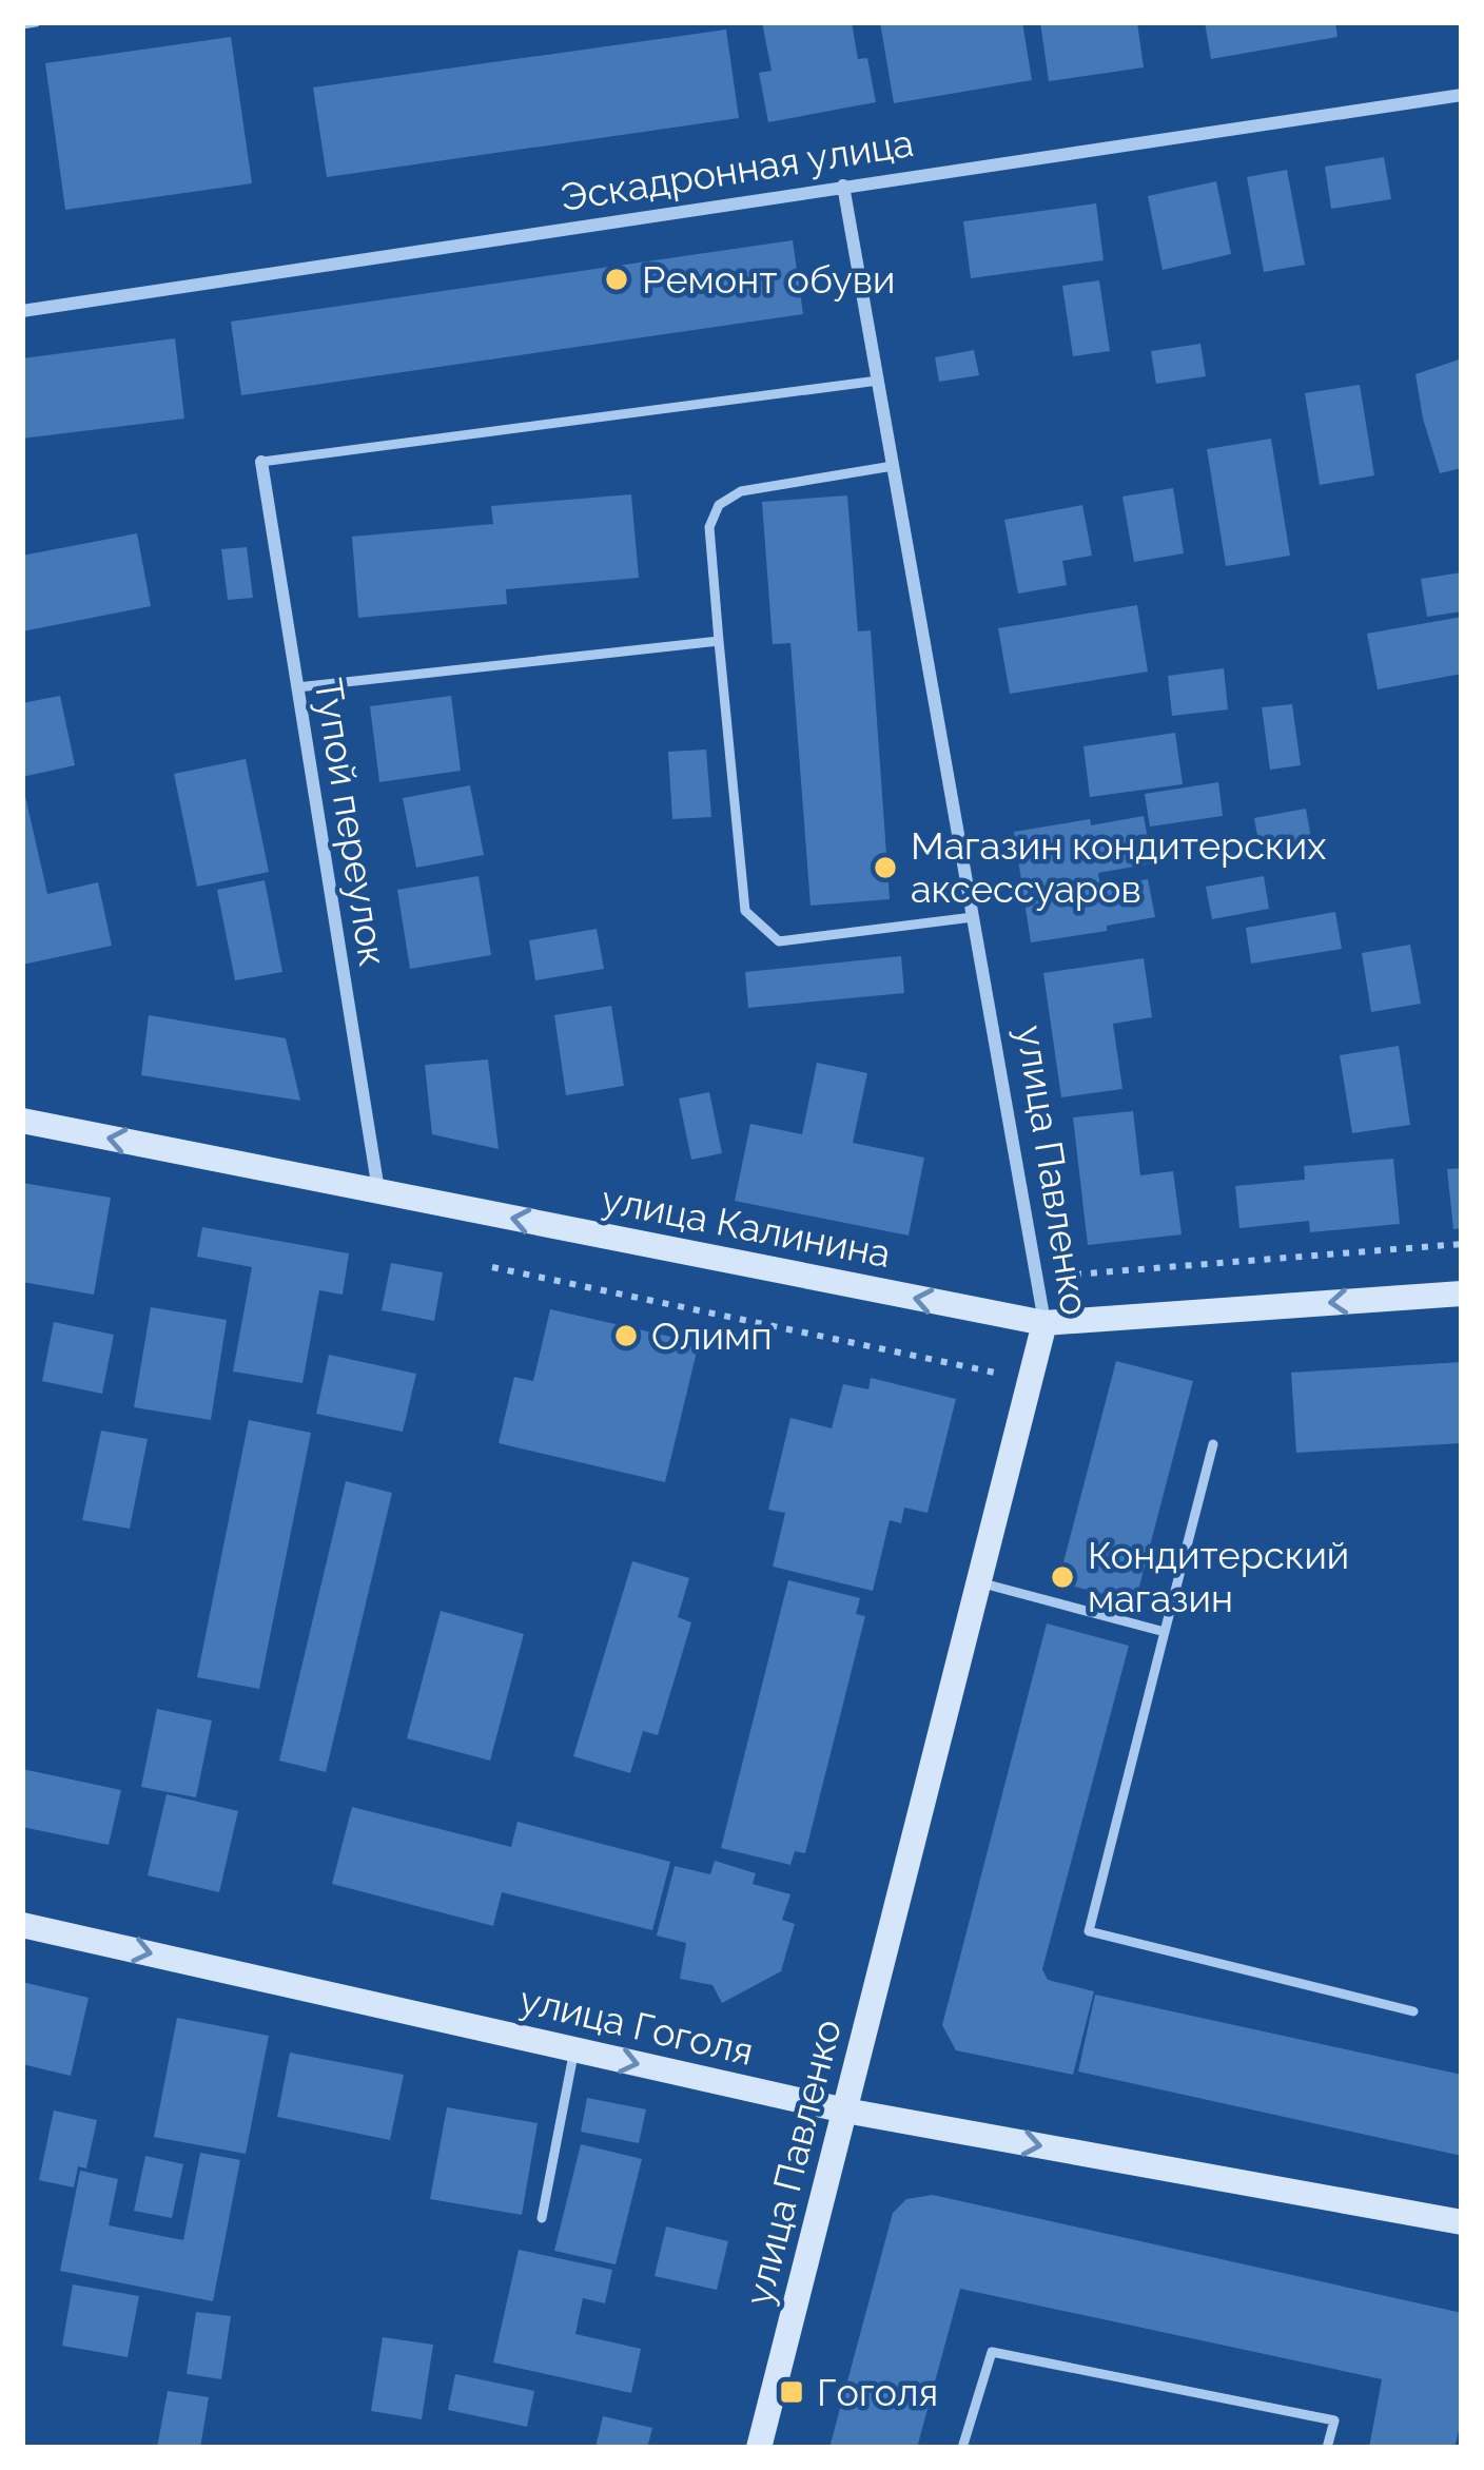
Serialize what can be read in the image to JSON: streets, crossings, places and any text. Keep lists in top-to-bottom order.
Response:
{
  "streets": {
    "main road": ["улица Павленко", "улица Калинина", "улица Гоголя"],
    "street": ["Эскадронная улица", "Тупой переулок"]
  },
  "crossings": [
    ["Эскадронная улица", "улица Павленко"],
    ["Тупой переулок", "улица Калинина"],
    ["улица Павленко", "улица Калинина"],
    ["улица Павленко", "улица Гоголя"]
  ],
  "one_way": ["улица Калинина", "улица Гоголя"],
  "places": {
    "other": [
      "Ремонт обуви",
      "Магазин кондитерских аксессуаров",
      "Олимп",
      "Кондитерский магазин"
    ],
    "transit": ["Гоголя"]
  }
}
